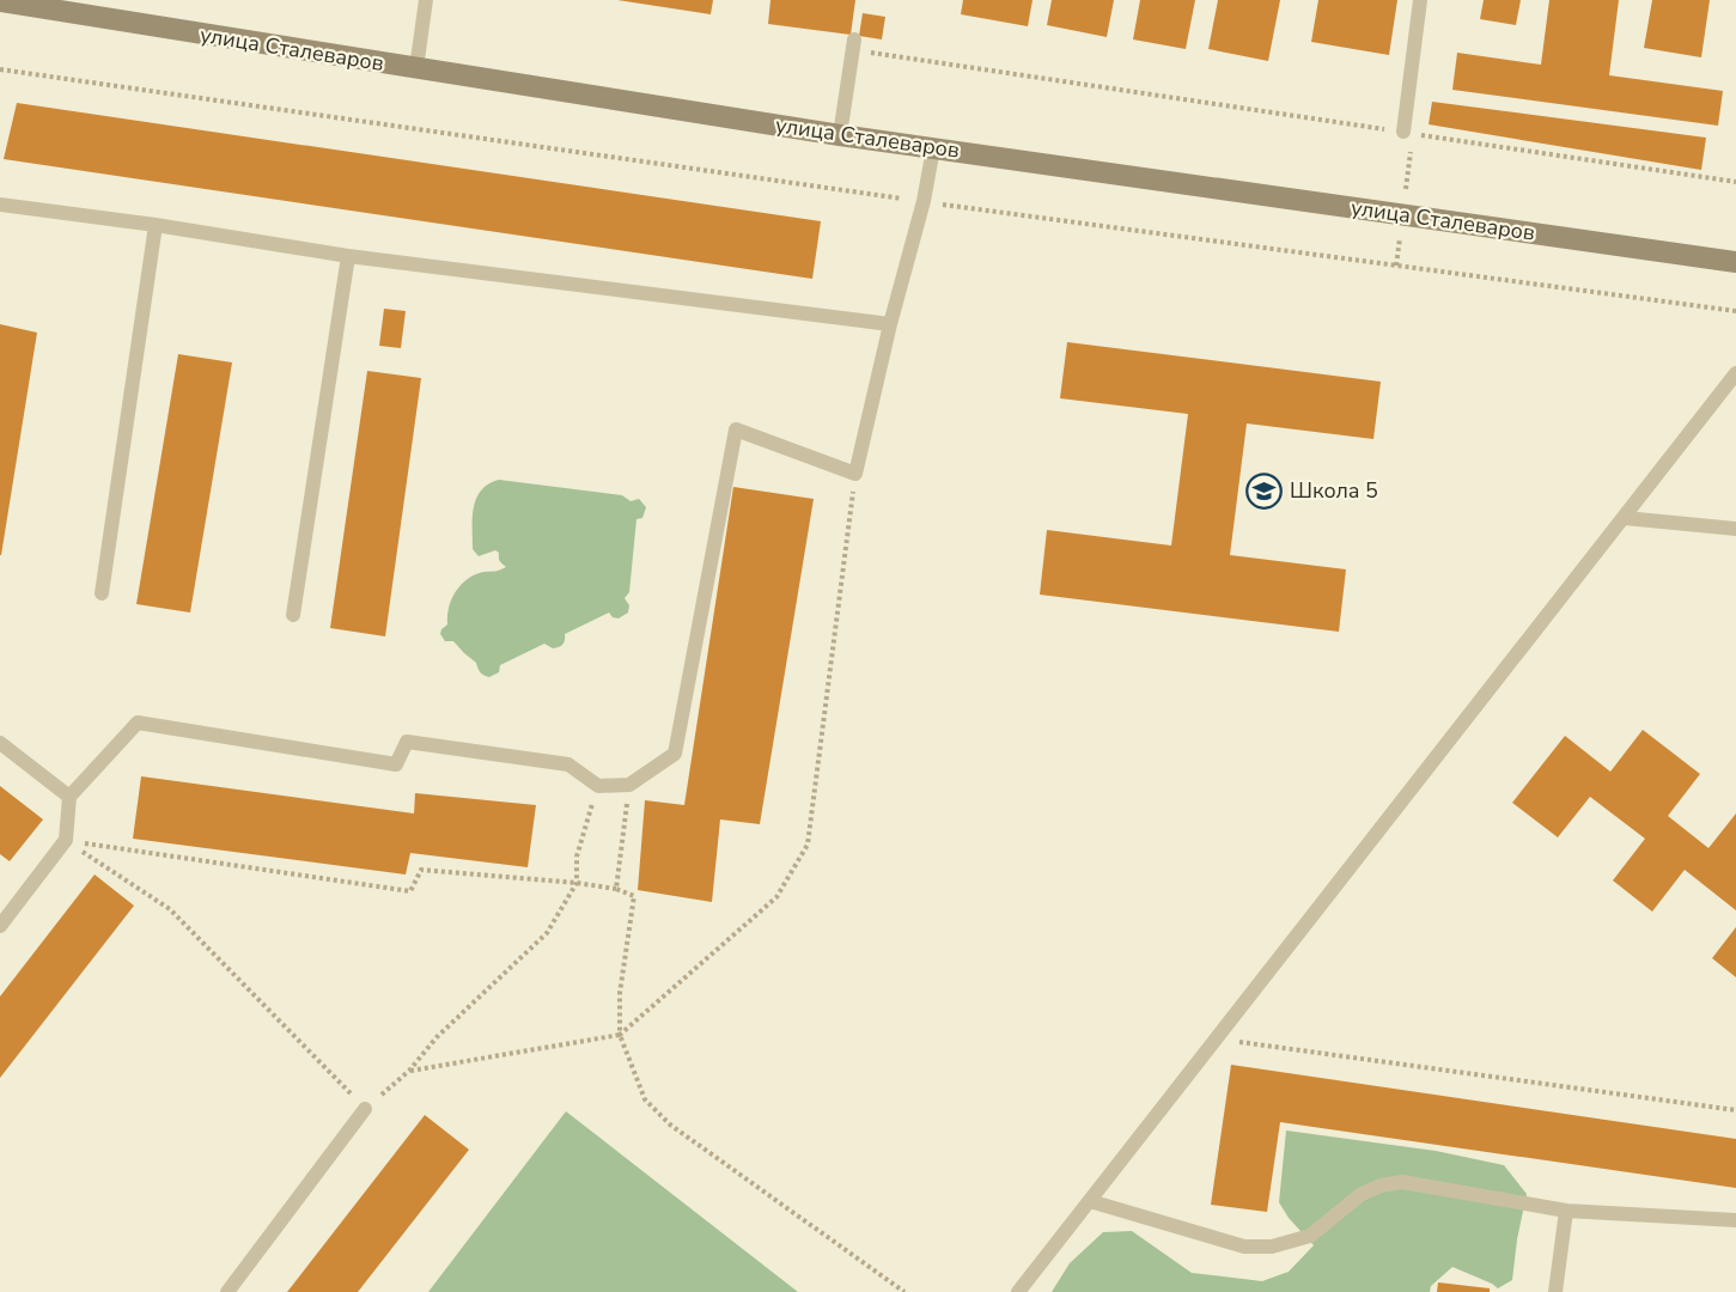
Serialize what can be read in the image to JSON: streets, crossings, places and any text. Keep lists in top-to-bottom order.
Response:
{
  "streets": {
    "main road": ["улица Сталеваров"]
  },
  "places": {
    "school or university": ["Школа 5"]
  }
}
